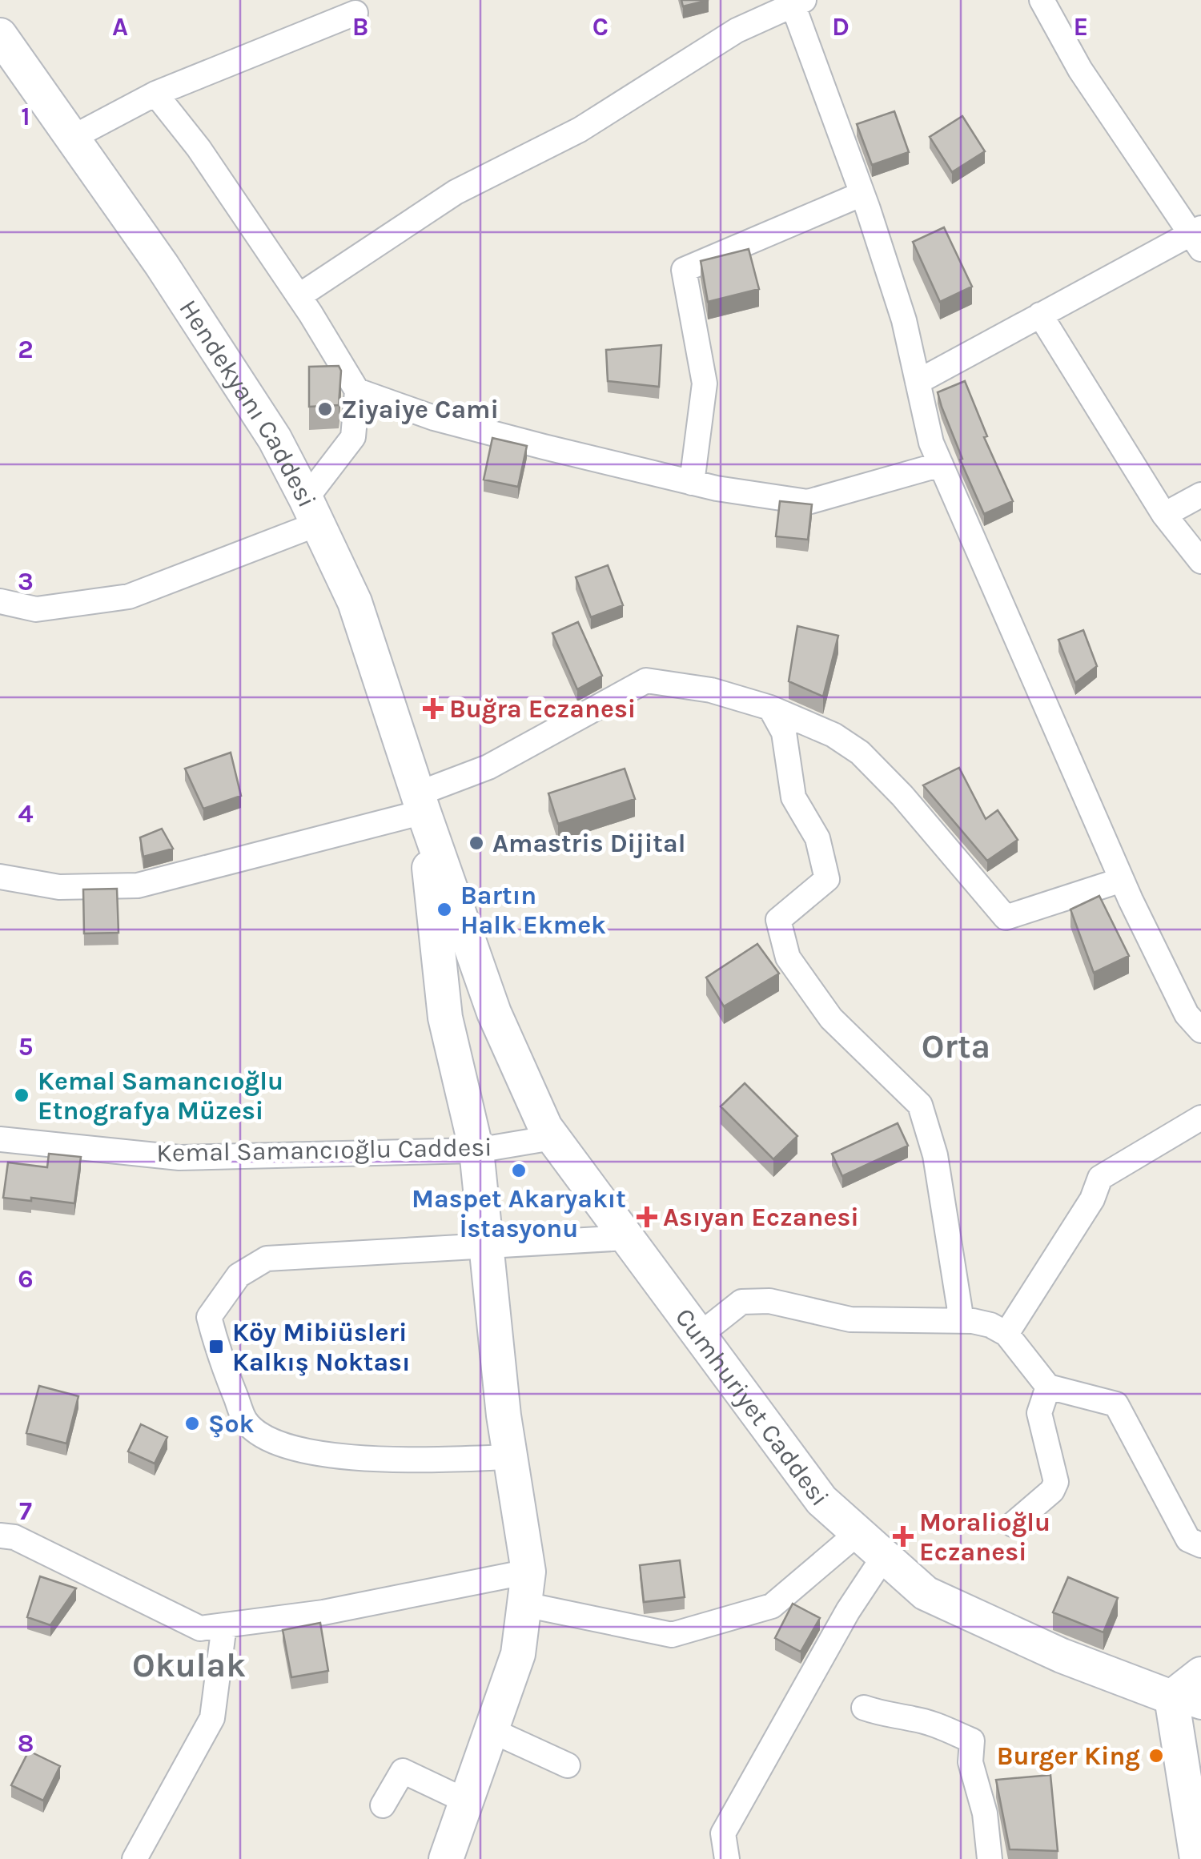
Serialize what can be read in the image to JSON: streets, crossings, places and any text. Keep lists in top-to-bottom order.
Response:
{
  "streets": {
    "main road": ["Hendekyanı Caddesi", "Cumhuriyet Caddesi"],
    "street": ["Kemal Samancıoğlu Caddesi"]
  },
  "crossings": [
    ["Hendekyanı Caddesi", "Cumhuriyet Caddesi"],
    ["Kemal Samancıoğlu Caddesi", "Cumhuriyet Caddesi"]
  ],
  "districts": ["Orta", "Okulak"],
  "places": {
    "other": [
      "Ziyaiye Cami",
      "Amastris Dijital",
      "Bartın Halk Ekmek",
      "Kemal Samancıoğlu Etnografya Müzesi",
      "Maspet Akaryakıt İstasyonu",
      "Şok",
      "Burger King"
    ],
    "health": ["Buğra Eczanesi", "Asıyan Eczanesi", "Moralioğlu Eczanesi"],
    "transit": ["Köy Mibiüsleri Kalkış Noktası"]
  },
  "grid": {
    "columns": [
      "A",
      "B",
      "C",
      "D",
      "E"
    ],
    "rows": [
      "1",
      "2",
      "3",
      "4",
      "5",
      "6",
      "7",
      "8"
    ]
  }
}
